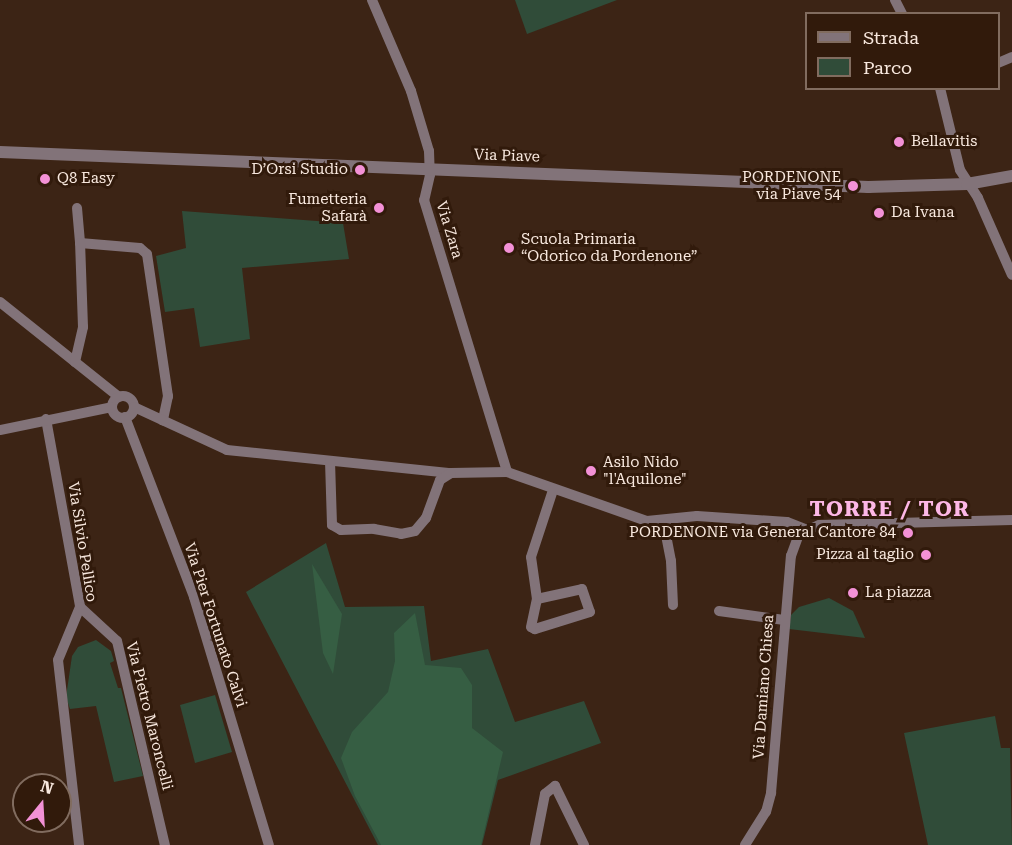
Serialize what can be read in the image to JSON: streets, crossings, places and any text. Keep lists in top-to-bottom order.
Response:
{
  "streets": {
    "street": [
      "Via Piave",
      "Via Zara",
      "Via Silvio Pellico",
      "Via Pier Fortunato Calvi",
      "Via Damiano Chiesa",
      "Via Pietro Maroncelli"
    ]
  },
  "crossings": [
    ["Via Piave", "Via Zara"],
    ["Via Silvio Pellico", "Via Pietro Maroncelli"]
  ],
  "districts": ["TORRE / TOR"],
  "places": [
    "Bellavitis",
    "D’Orsi Studio",
    "Q8 Easy",
    "PORDENONE via Piave 54",
    "Fumetteria Safarà",
    "Da Ivana",
    "Scuola Primaria “Odorico da Pordenone”",
    "Asilo Nido \"l'Aquilone\"",
    "PORDENONE via General Cantore 84",
    "Pizza al taglio",
    "La piazza"
  ],
  "legend": ["Strada", "Parco"],
  "north": "top"
}
